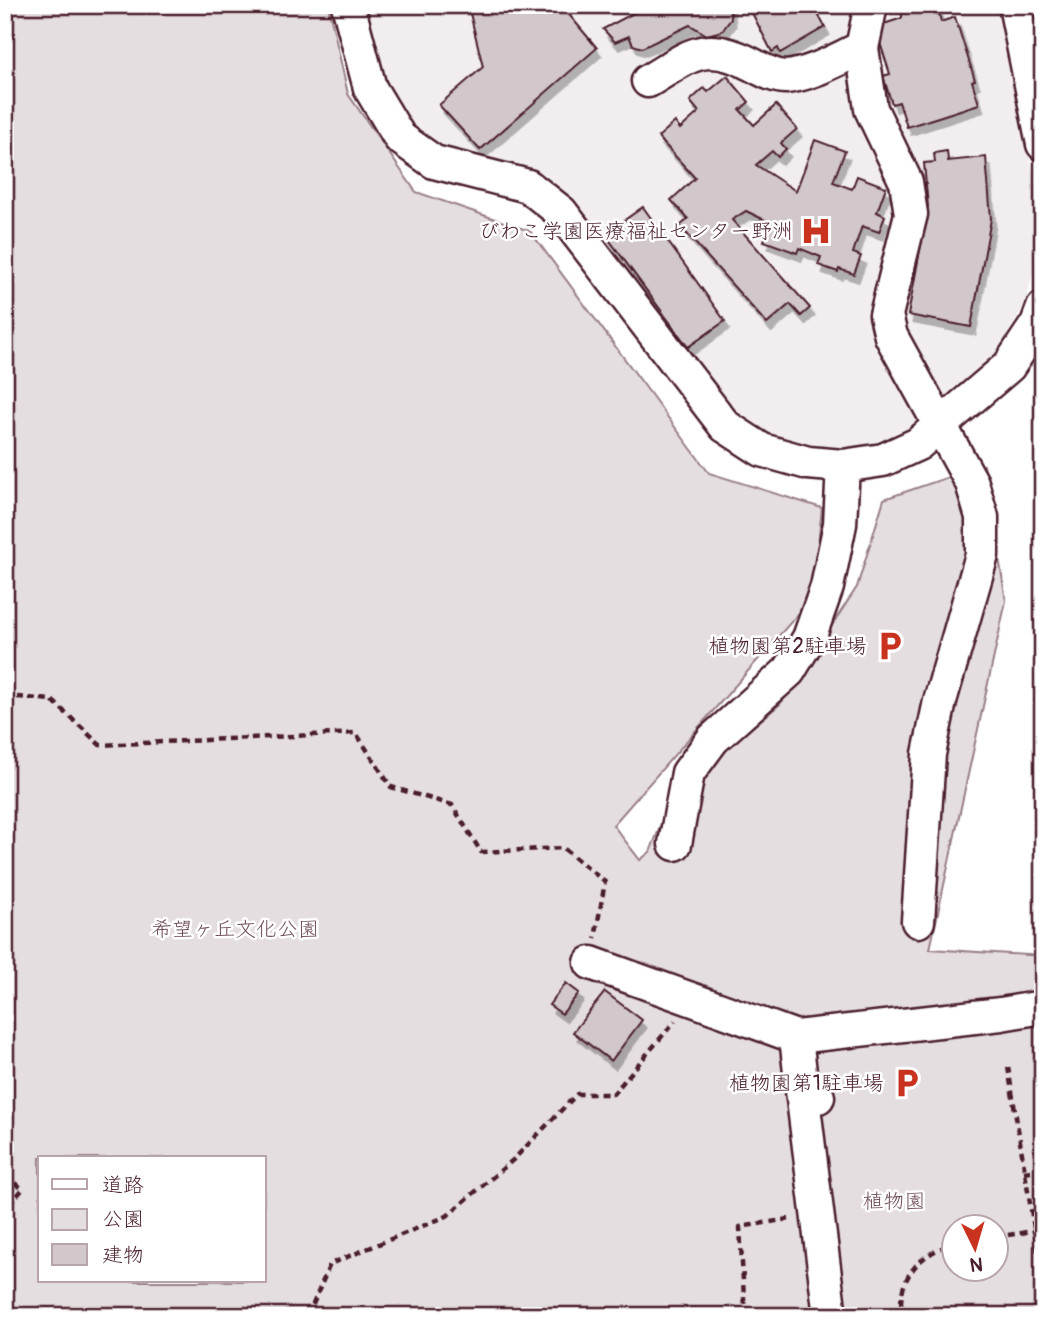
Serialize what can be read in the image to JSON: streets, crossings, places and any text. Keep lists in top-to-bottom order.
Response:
{
  "parks": ["希望ヶ丘文化公園", "植物園"],
  "places": {
    "hospital": ["びわこ学園医療福祉センター野洲"],
    "parking": ["植物園第2駐車場", "植物園第1駐車場"]
  },
  "legend": ["道路", "公園", "建物"],
  "north": "bottom"
}
